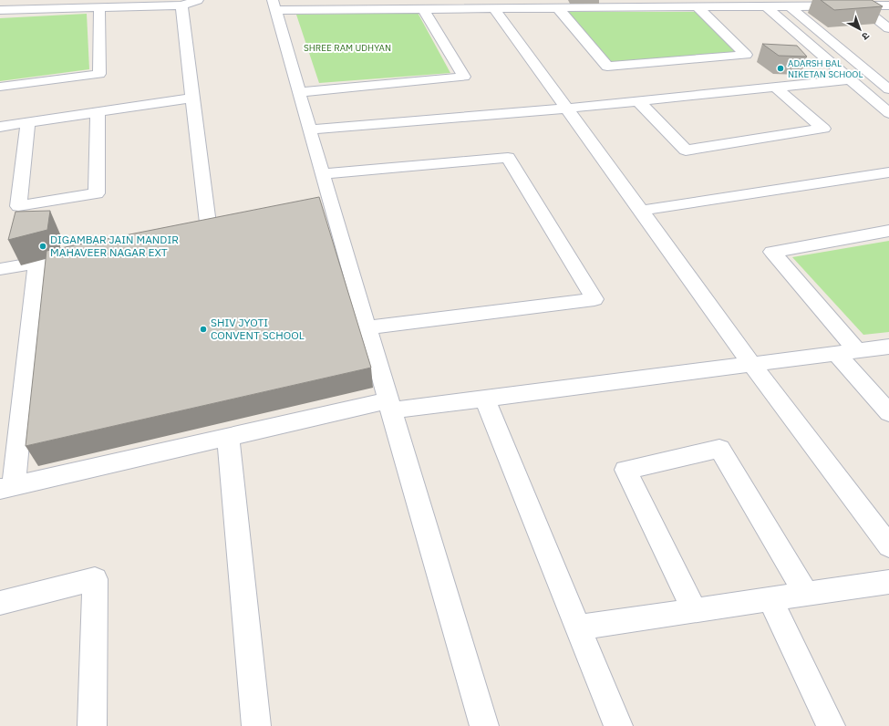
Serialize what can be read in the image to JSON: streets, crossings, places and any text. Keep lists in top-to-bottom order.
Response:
{
  "parks": ["SHREE RAM UDHYAN"],
  "places": ["ADARSH BAL NIKETAN SCHOOL", "DIGAMBAR JAIN MANDIR MAHAVEER NAGAR EXT", "SHIV JYOTI CONVENT SCHOOL"],
  "north": "bottom right"
}
